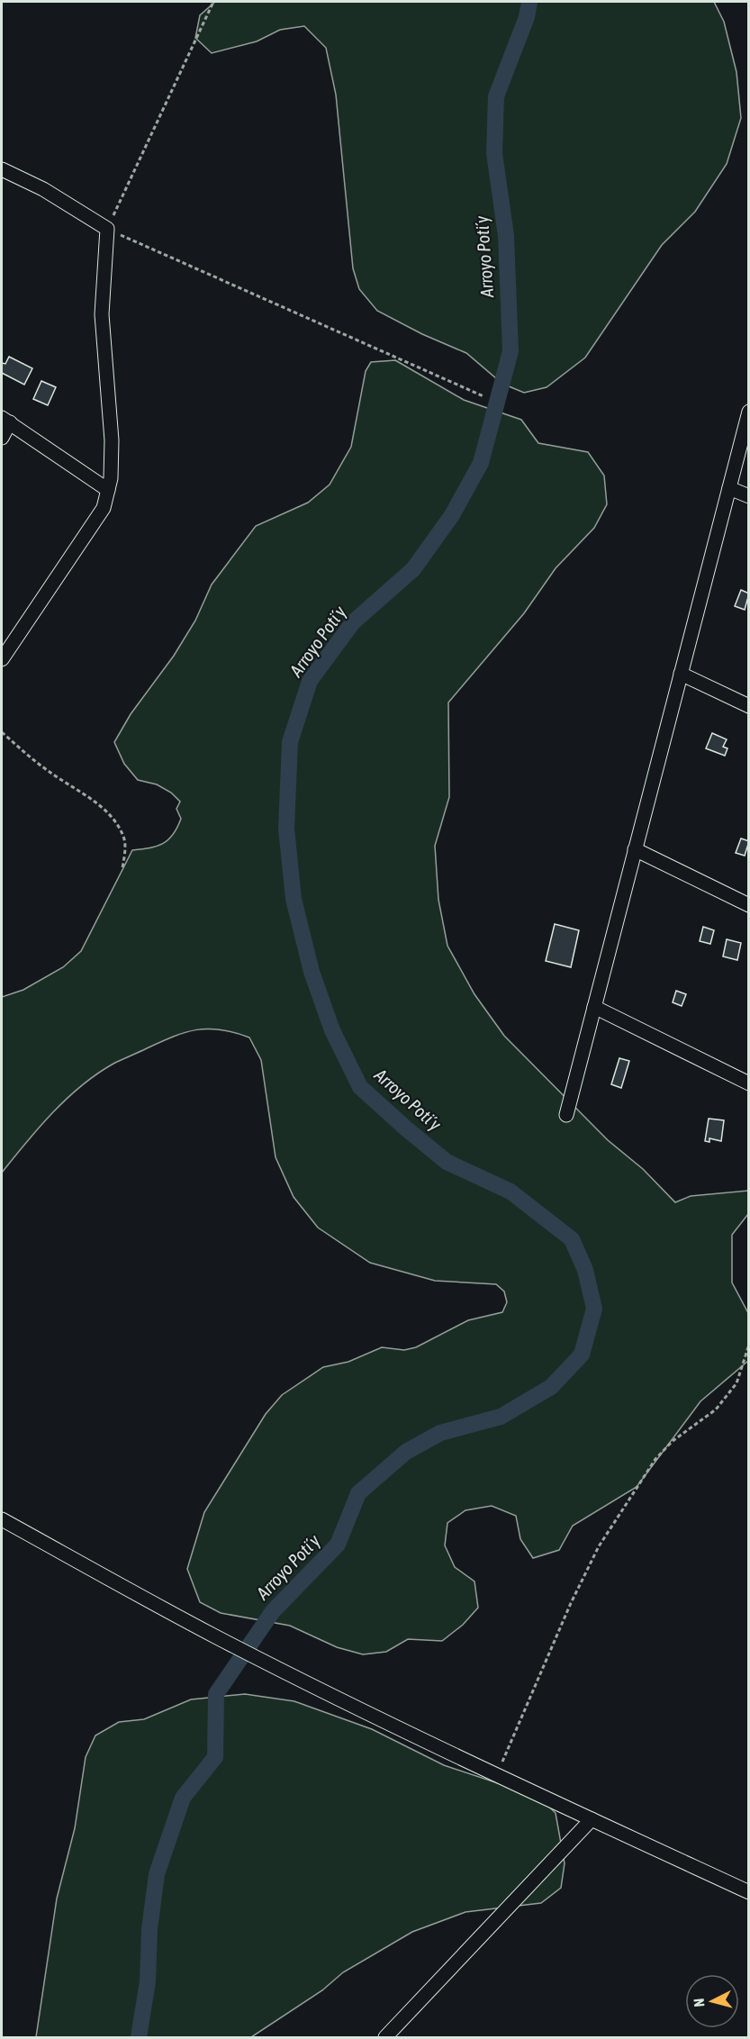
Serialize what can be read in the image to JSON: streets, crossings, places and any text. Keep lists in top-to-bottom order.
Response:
{
  "water": ["Arroyo Poti´y"],
  "north": "left"
}
